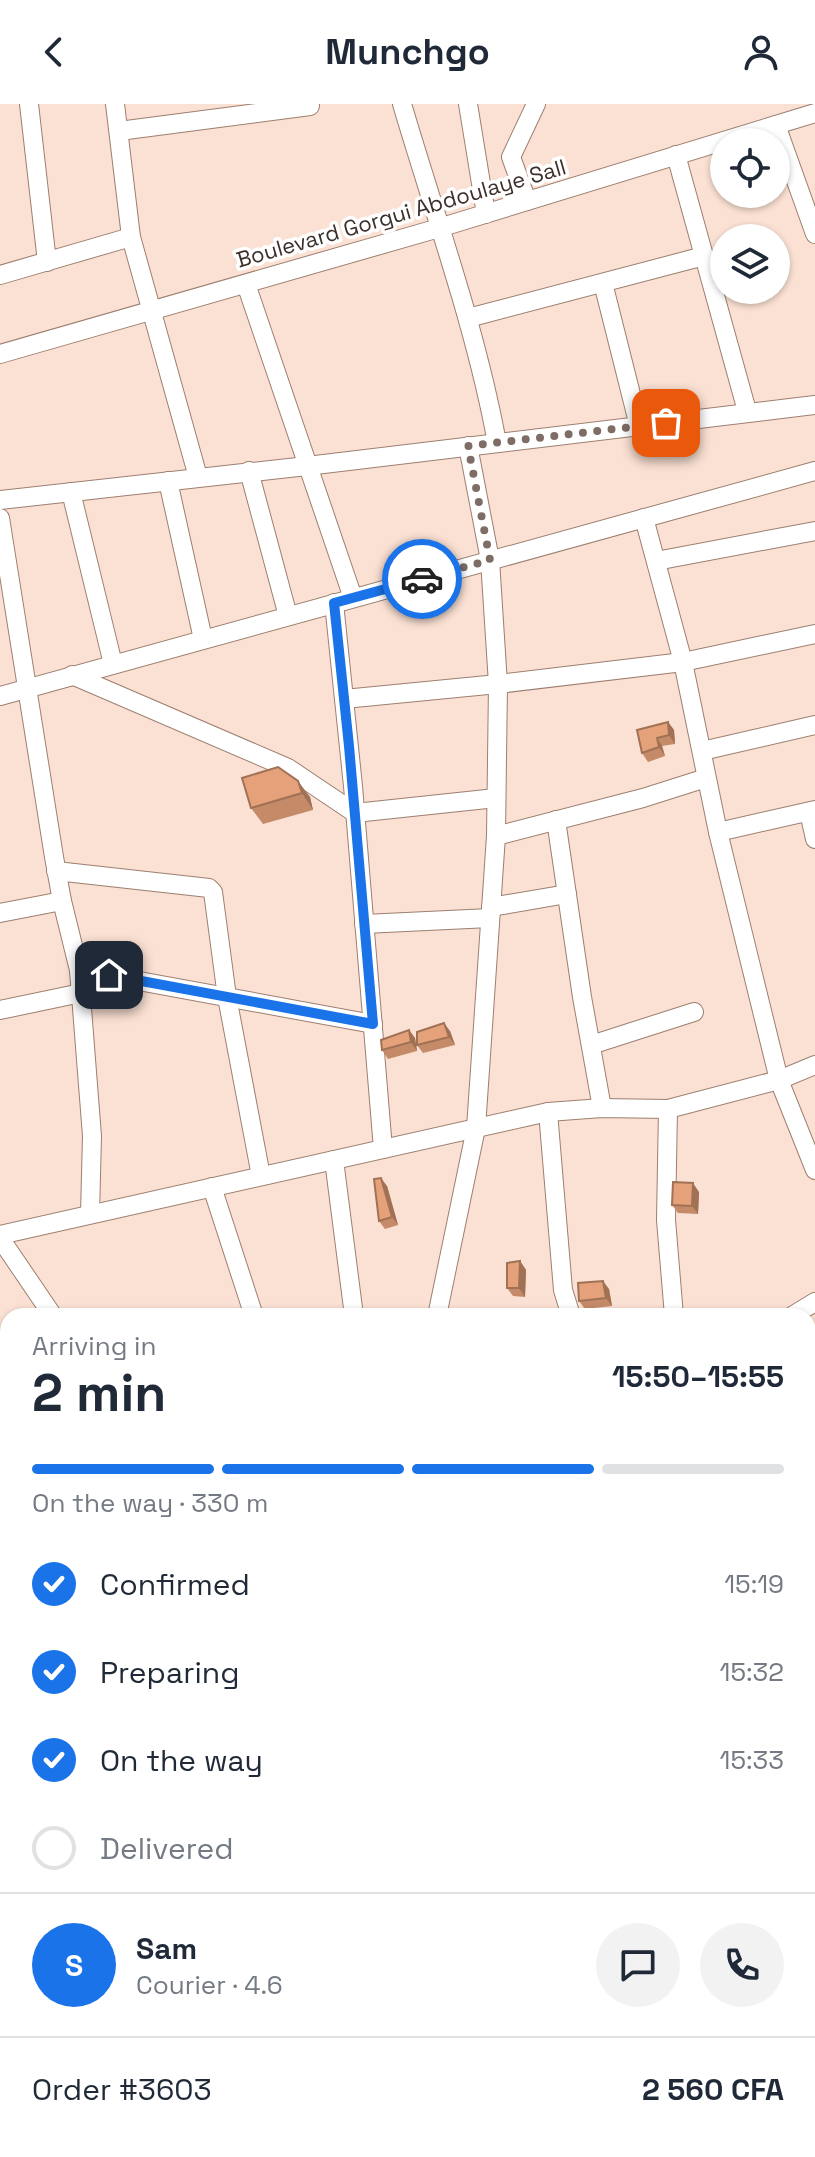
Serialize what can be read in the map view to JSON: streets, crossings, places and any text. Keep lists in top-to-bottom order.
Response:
{
  "streets": {
    "street": ["Boulevard Gorgui Abdoulaye Sall"]
  },
  "page": {
    "header": "Munchgo",
    "heading": ["2 min", "Arriving in", "15:50–15:55"],
    "panel": [
      "Sam",
      "Courier · 4.6",
      "Order #3603",
      "2 560 CFA"
    ],
    "bar": "On the way · 330 m",
    "list": [
      ["Confirmed", "15:19"],
      ["Preparing", "15:32"],
      ["On the way", "15:33"],
      "Delivered"
    ],
    "round": "S"
  }
}
